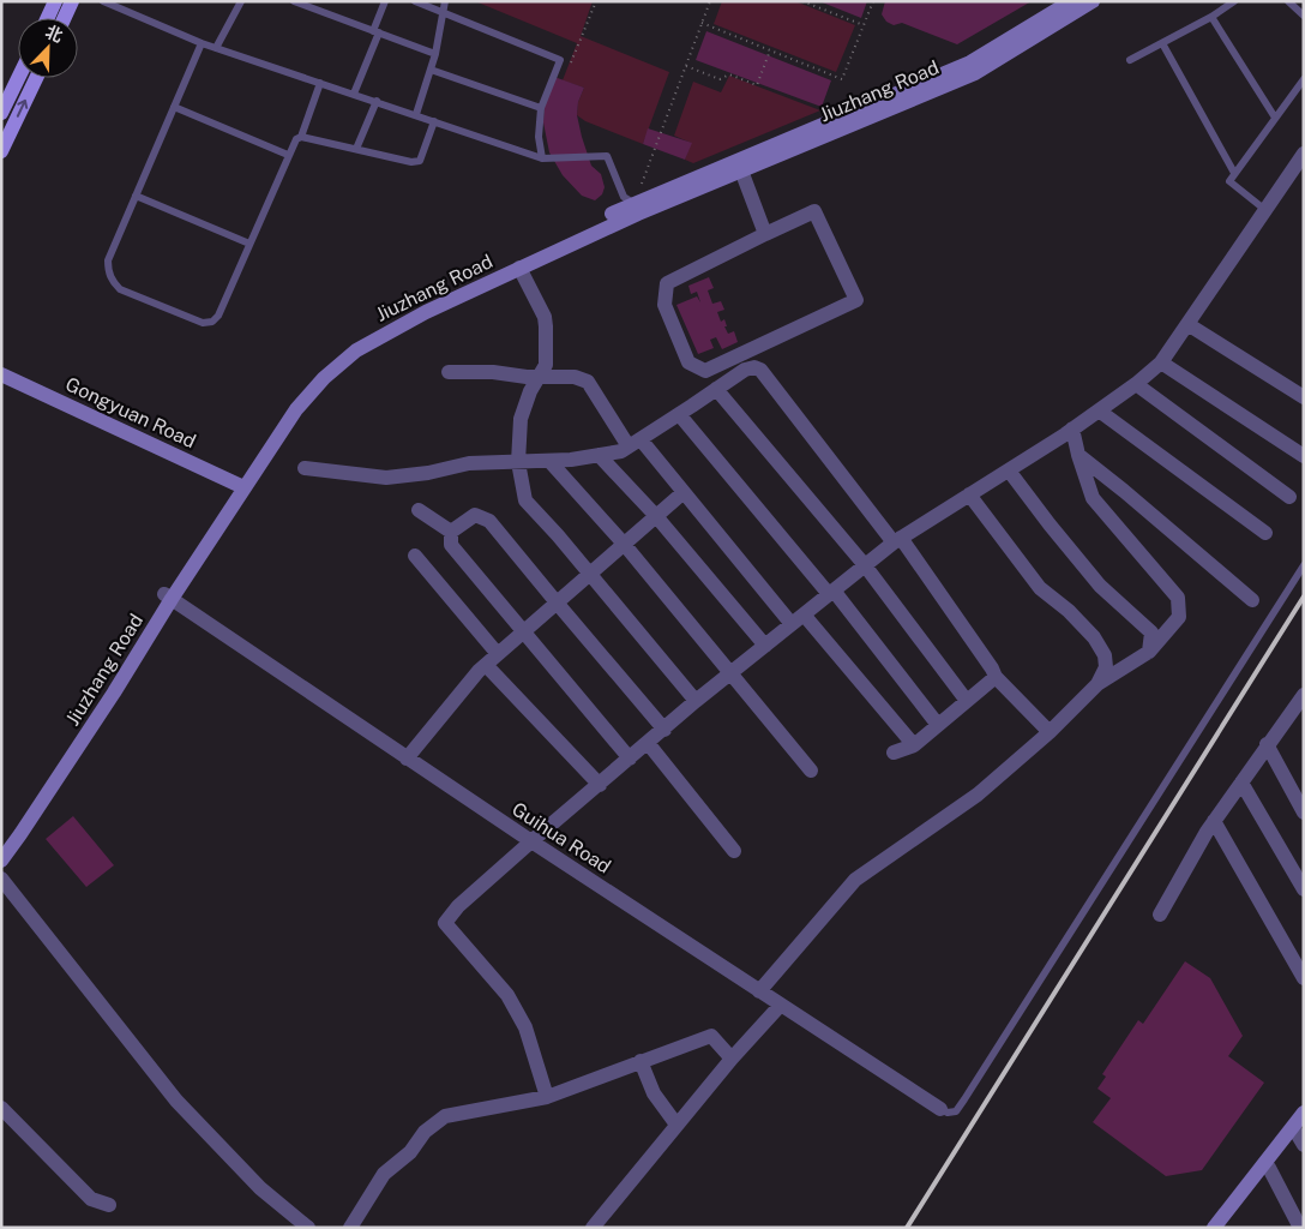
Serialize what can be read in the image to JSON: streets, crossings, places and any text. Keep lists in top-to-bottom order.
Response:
{
  "streets": {
    "street": ["Jiuzhang Road", "Gongyuan Road", "Guihua Road"]
  },
  "crossings": [
    ["Jiuzhang Road", "Gongyuan Road"],
    ["Jiuzhang Road", "Guihua Road"]
  ],
  "north": "top right"
}
